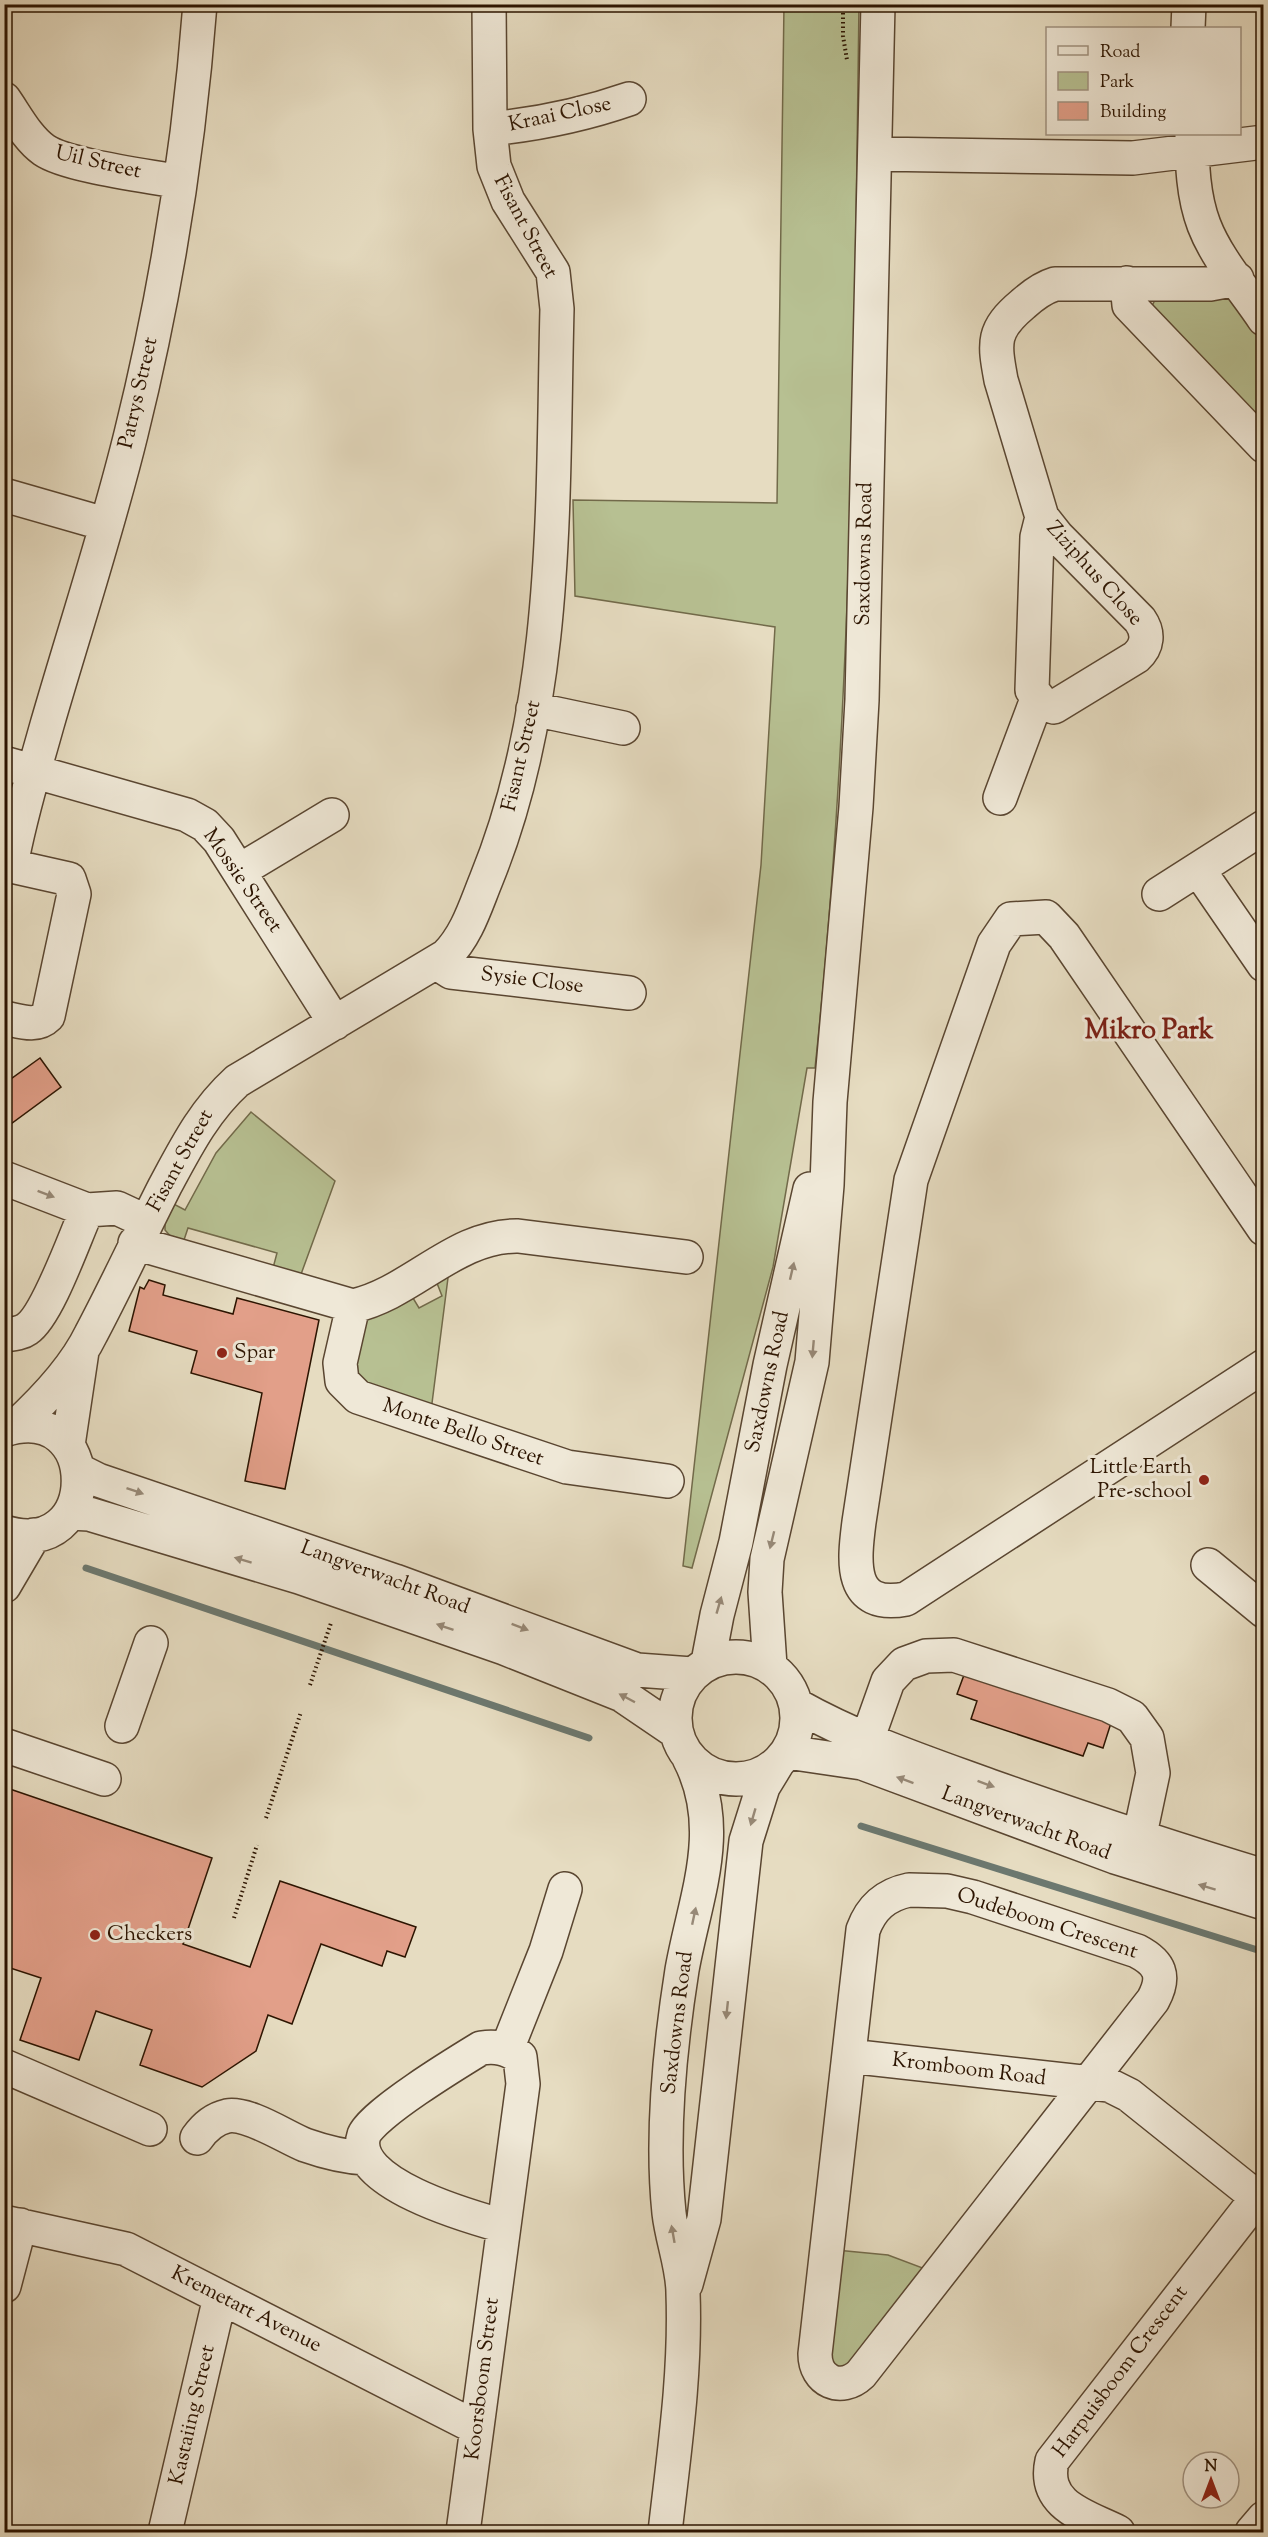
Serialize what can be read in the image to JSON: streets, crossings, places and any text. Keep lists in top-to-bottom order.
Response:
{
  "streets": {
    "street": [
      "Kraai Close",
      "Uil Street",
      "Fisant Street",
      "Patrys Street",
      "Saxdowns Road",
      "Ziziphus Close",
      "Mossie Street",
      "Sysie Close",
      "Monte Bello Street",
      "Langverwacht Road",
      "Oudeboom Crescent",
      "Kromboom Road",
      "Kremetart Avenue",
      "Harpuisboom Crescent",
      "Koorsboom Street",
      "Kastaiing Street"
    ]
  },
  "crossings": [
    ["Kraai Close", "Fisant Street"],
    ["Uil Street", "Patrys Street"],
    ["Fisant Street", "Mossie Street"],
    ["Fisant Street", "Sysie Close"],
    ["Fisant Street", "Langverwacht Road"],
    ["Patrys Street", "Mossie Street"],
    ["Saxdowns Road", "Langverwacht Road"],
    ["Oudeboom Crescent", "Kromboom Road"],
    ["Kromboom Road", "Harpuisboom Crescent"],
    ["Kremetart Avenue", "Koorsboom Street"],
    ["Kremetart Avenue", "Kastaiing Street"]
  ],
  "districts": ["Mikro Park"],
  "places": ["Spar", "Little Earth Pre-school", "Checkers"],
  "legend": ["Road", "Park", "Building"],
  "north": "top"
}
